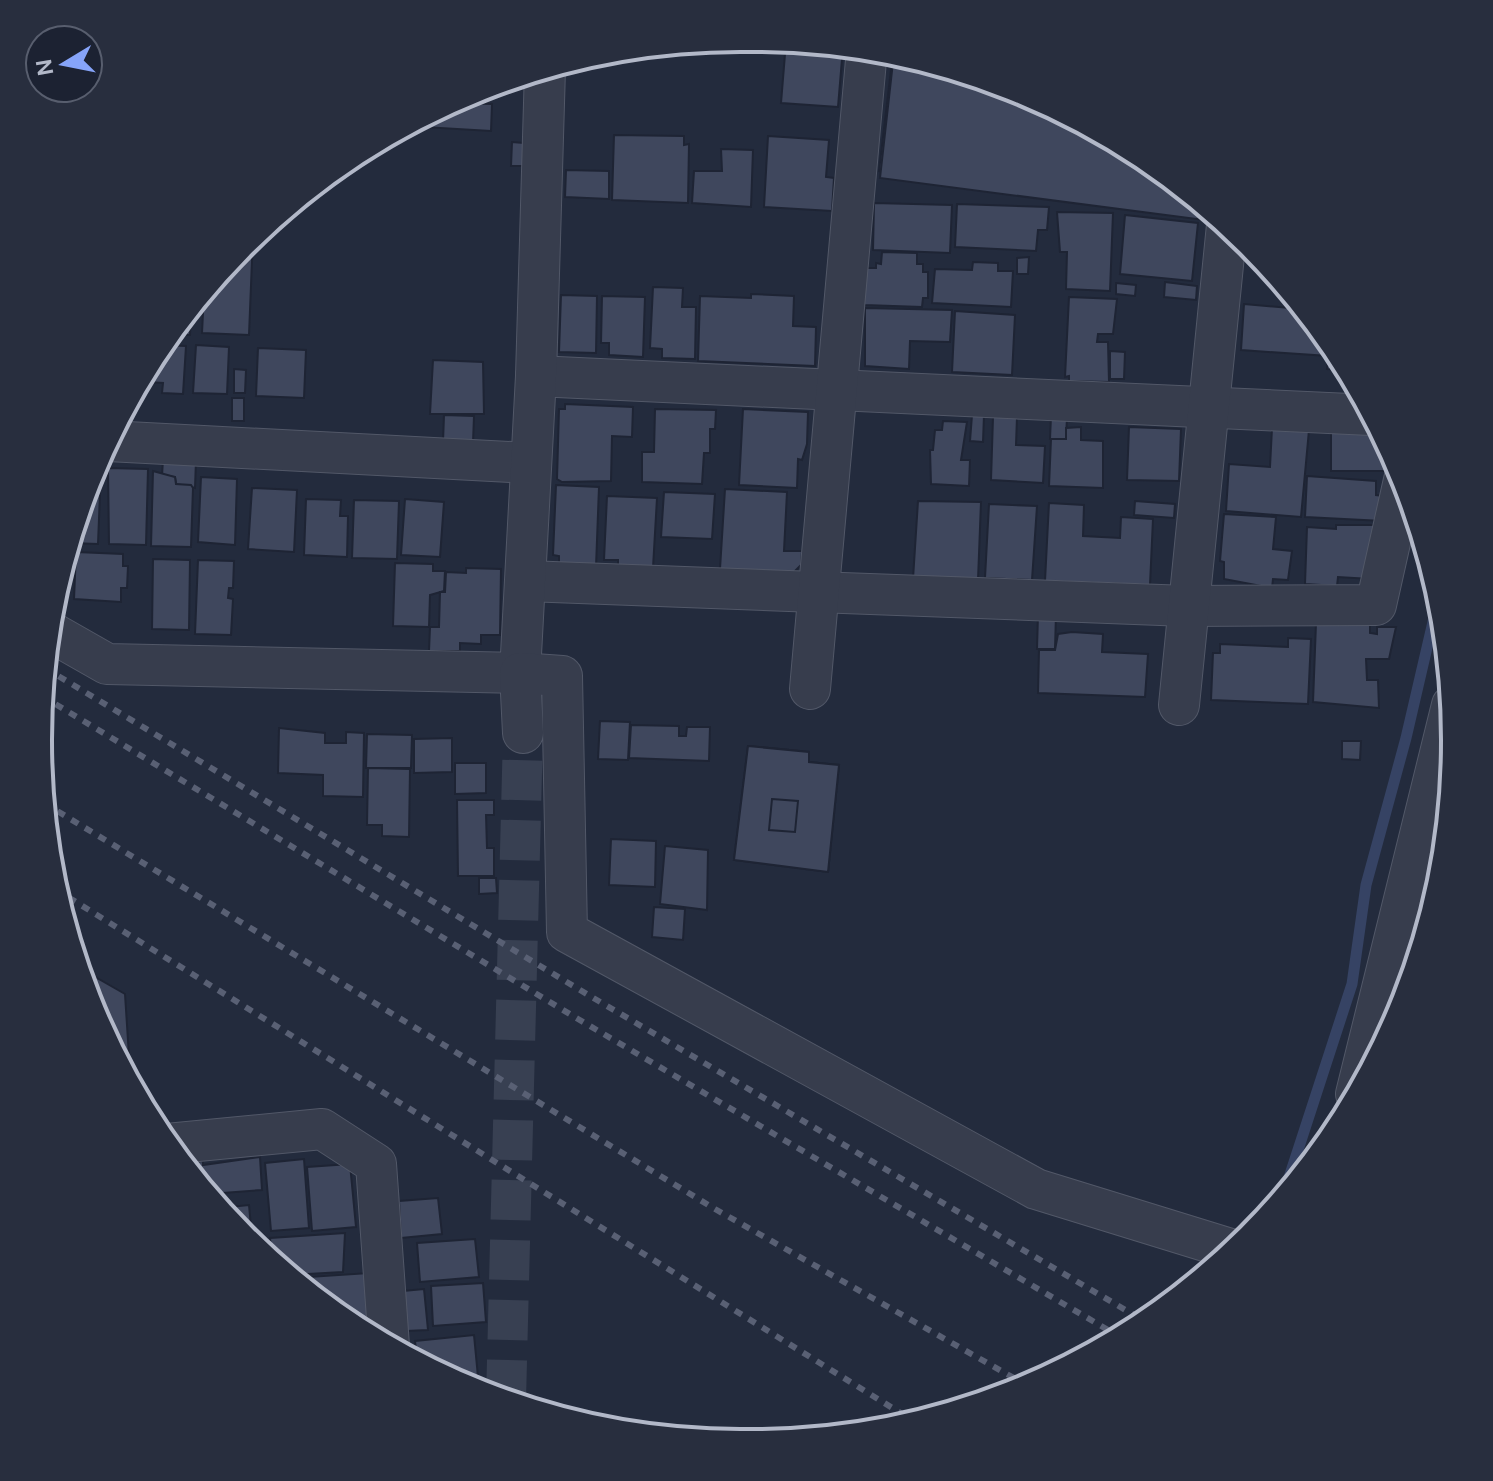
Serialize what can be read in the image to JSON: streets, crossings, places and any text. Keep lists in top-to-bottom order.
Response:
{
  "north": "left"
}
